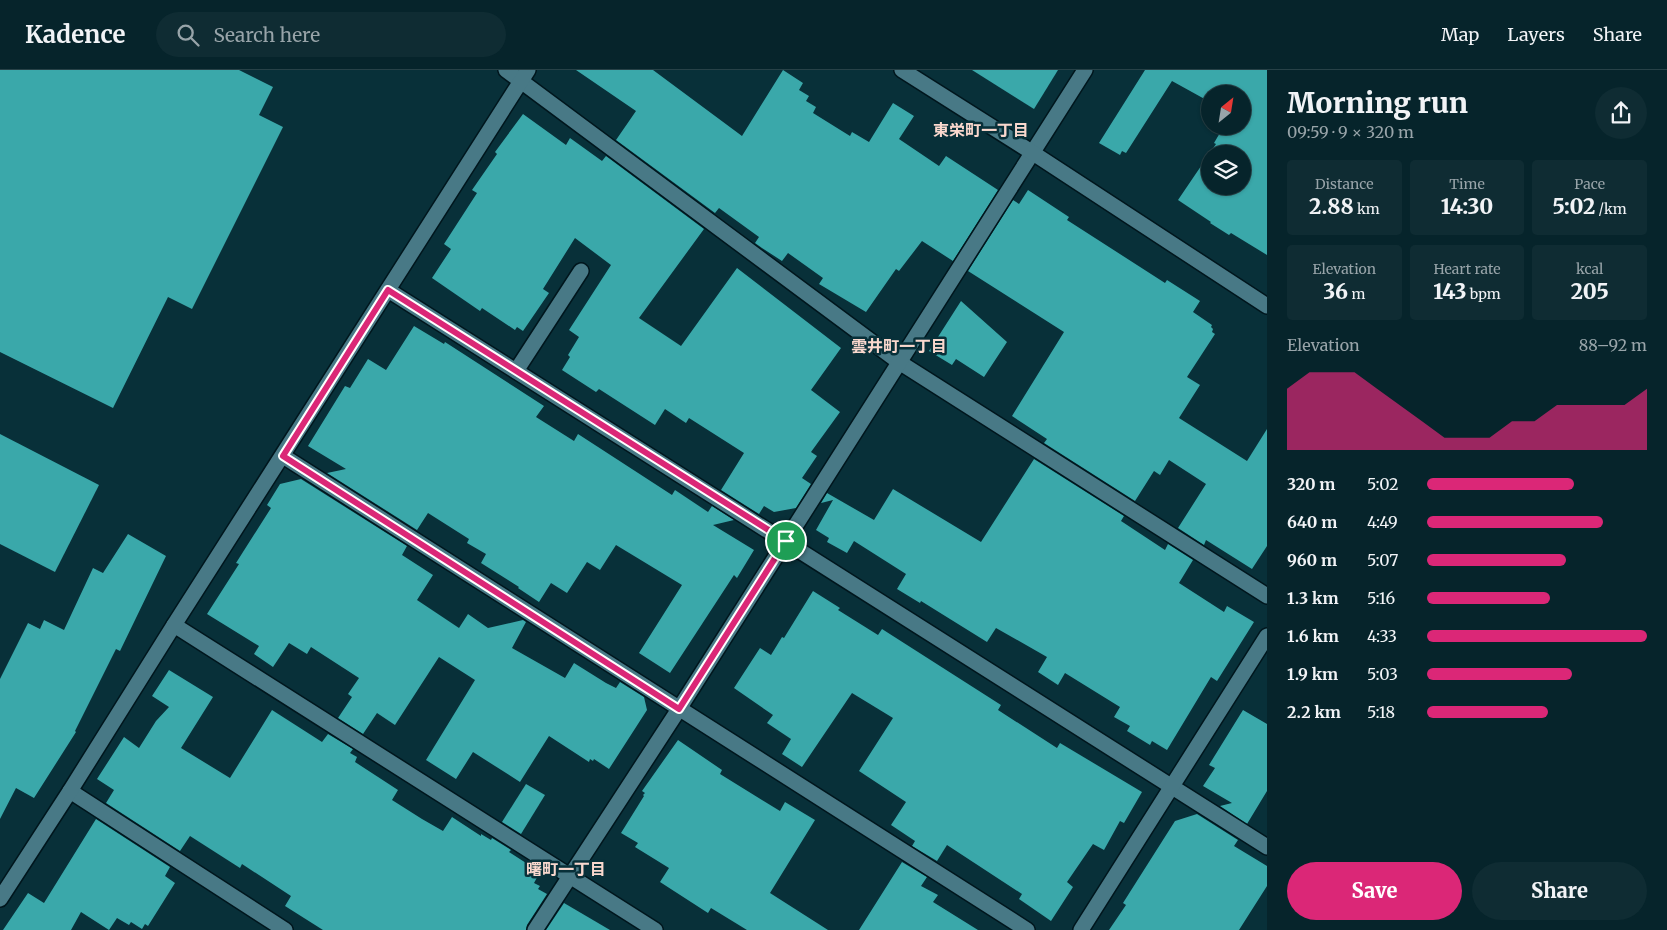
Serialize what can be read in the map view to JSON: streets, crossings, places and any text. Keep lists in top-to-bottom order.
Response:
{
  "districts": ["東栄町一丁目", "雲井町一丁目", "曙町一丁目"],
  "north": "top right",
  "page": {
    "header": "Kadence",
    "search": "Search here",
    "nav": ["Map", "Layers", "Share"],
    "heading": ["Morning run", "09:59 · 9 × 320 m"],
    "stats": [
      ["Distance", "2.88 km"],
      ["Time", "14:30"],
      ["Pace", "5:02 /km"],
      ["Elevation", "36 m"],
      ["Heart rate", "143 bpm"],
      ["kcal", "205"]
    ],
    "chart": ["Elevation", "88–92 m"],
    "list": [
      {
        "name": "320 m",
        "note": "5:02"
      },
      {
        "name": "640 m",
        "note": "4:49"
      },
      {
        "name": "960 m",
        "note": "5:07"
      },
      {
        "name": "1.3 km",
        "note": "5:16"
      },
      {
        "name": "1.6 km",
        "note": "4:33"
      },
      {
        "name": "1.9 km",
        "note": "5:03"
      },
      {
        "name": "2.2 km",
        "note": "5:18"
      }
    ],
    "buttons": ["Save", "Share"]
  }
}
